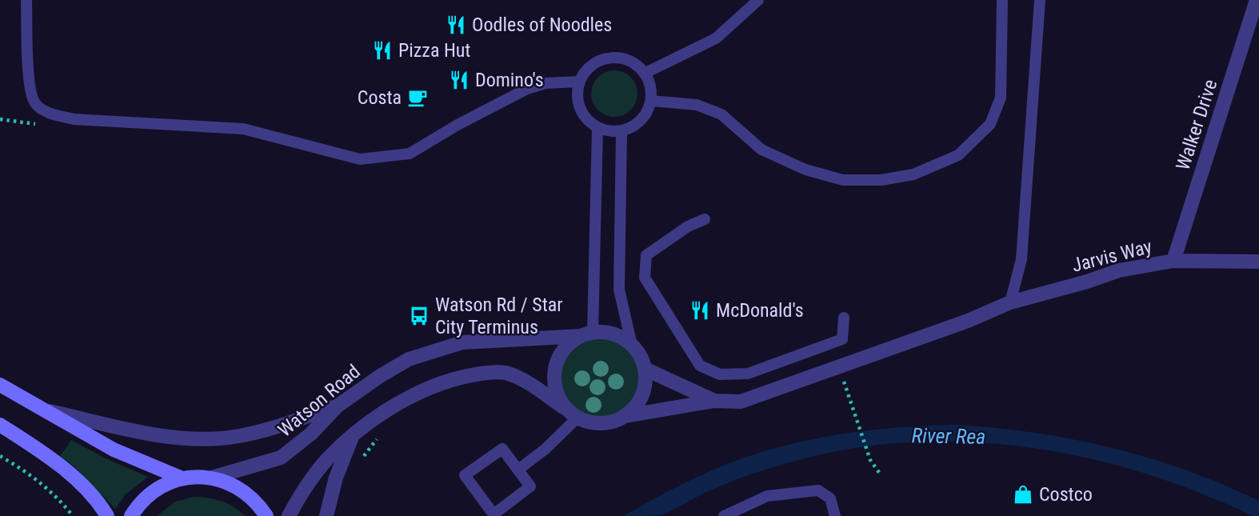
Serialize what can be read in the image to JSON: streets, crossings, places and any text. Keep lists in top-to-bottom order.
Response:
{
  "streets": {
    "street": ["Walker Drive", "Jarvis Way", "Watson Road"]
  },
  "crossings": [
    ["Walker Drive", "Jarvis Way"]
  ],
  "water": ["River Rea"],
  "places": {
    "restaurant": [
      "Oodles of Noodles",
      "Pizza Hut",
      "Domino's",
      "McDonald's"
    ],
    "cafe": ["Costa"],
    "bus stop": ["Watson Rd / Star City Terminus"],
    "shop": ["Costco"]
  }
}
